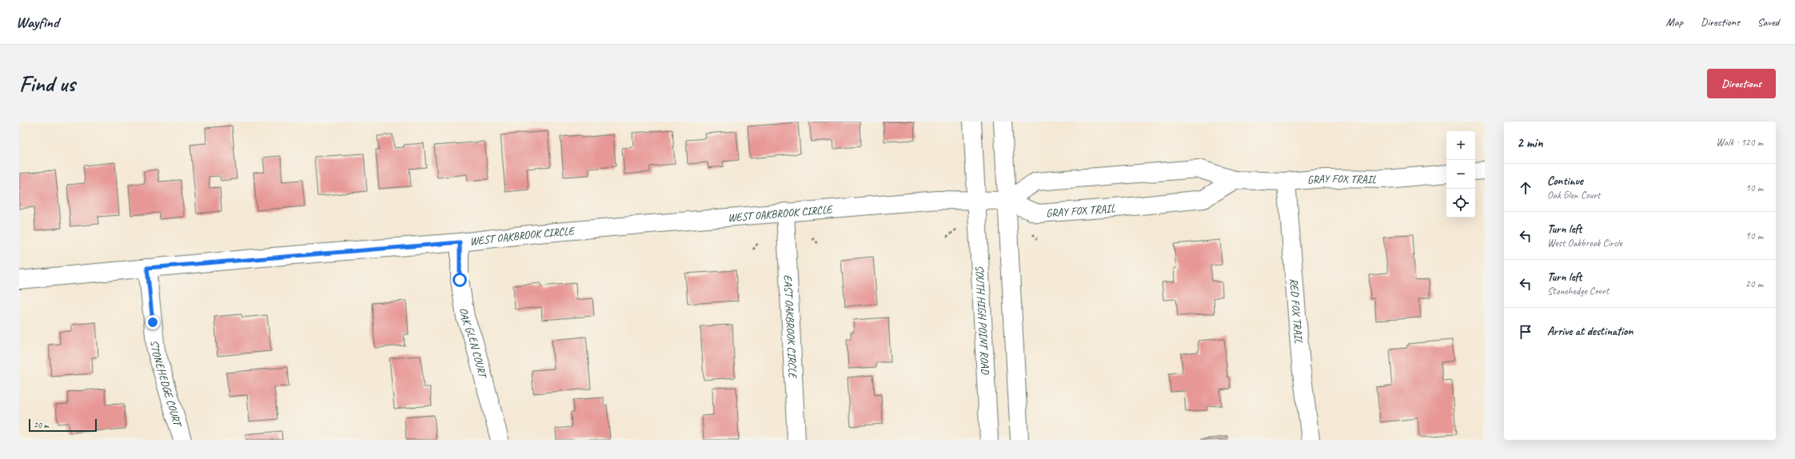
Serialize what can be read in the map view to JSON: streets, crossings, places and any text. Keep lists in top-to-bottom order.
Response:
{
  "streets": {
    "street": [
      "GRAY FOX TRAIL",
      "WEST OAKBROOK CIRCLE",
      "RED FOX TRAIL",
      "SOUTH HIGH POINT ROAD",
      "EAST OAKBROOK CIRCLE",
      "OAK GLEN COURT",
      "STONEHEDGE COURT"
    ]
  },
  "crossings": [
    ["GRAY FOX TRAIL", "WEST OAKBROOK CIRCLE"],
    ["GRAY FOX TRAIL", "RED FOX TRAIL"],
    ["WEST OAKBROOK CIRCLE", "SOUTH HIGH POINT ROAD"],
    ["WEST OAKBROOK CIRCLE", "EAST OAKBROOK CIRCLE"],
    ["WEST OAKBROOK CIRCLE", "OAK GLEN COURT"],
    ["WEST OAKBROOK CIRCLE", "STONEHEDGE COURT"]
  ],
  "scale_bar": "20 m",
  "page": {
    "header": "Wayfind",
    "nav": ["Map", "Directions", "Saved"],
    "buttons": "Directions",
    "title": "Find us",
    "heading": ["2 min", "Walk · 120 m"],
    "map_buttons": ["+", "−"],
    "list": [
      ["Continue", "Oak Glen Court", "10 m"],
      ["Turn left", "West Oakbrook Circle", "90 m"],
      ["Turn left", "Stonehedge Court", "20 m"],
      "Arrive at destination"
    ],
    "scale": "20 m"
  }
}
